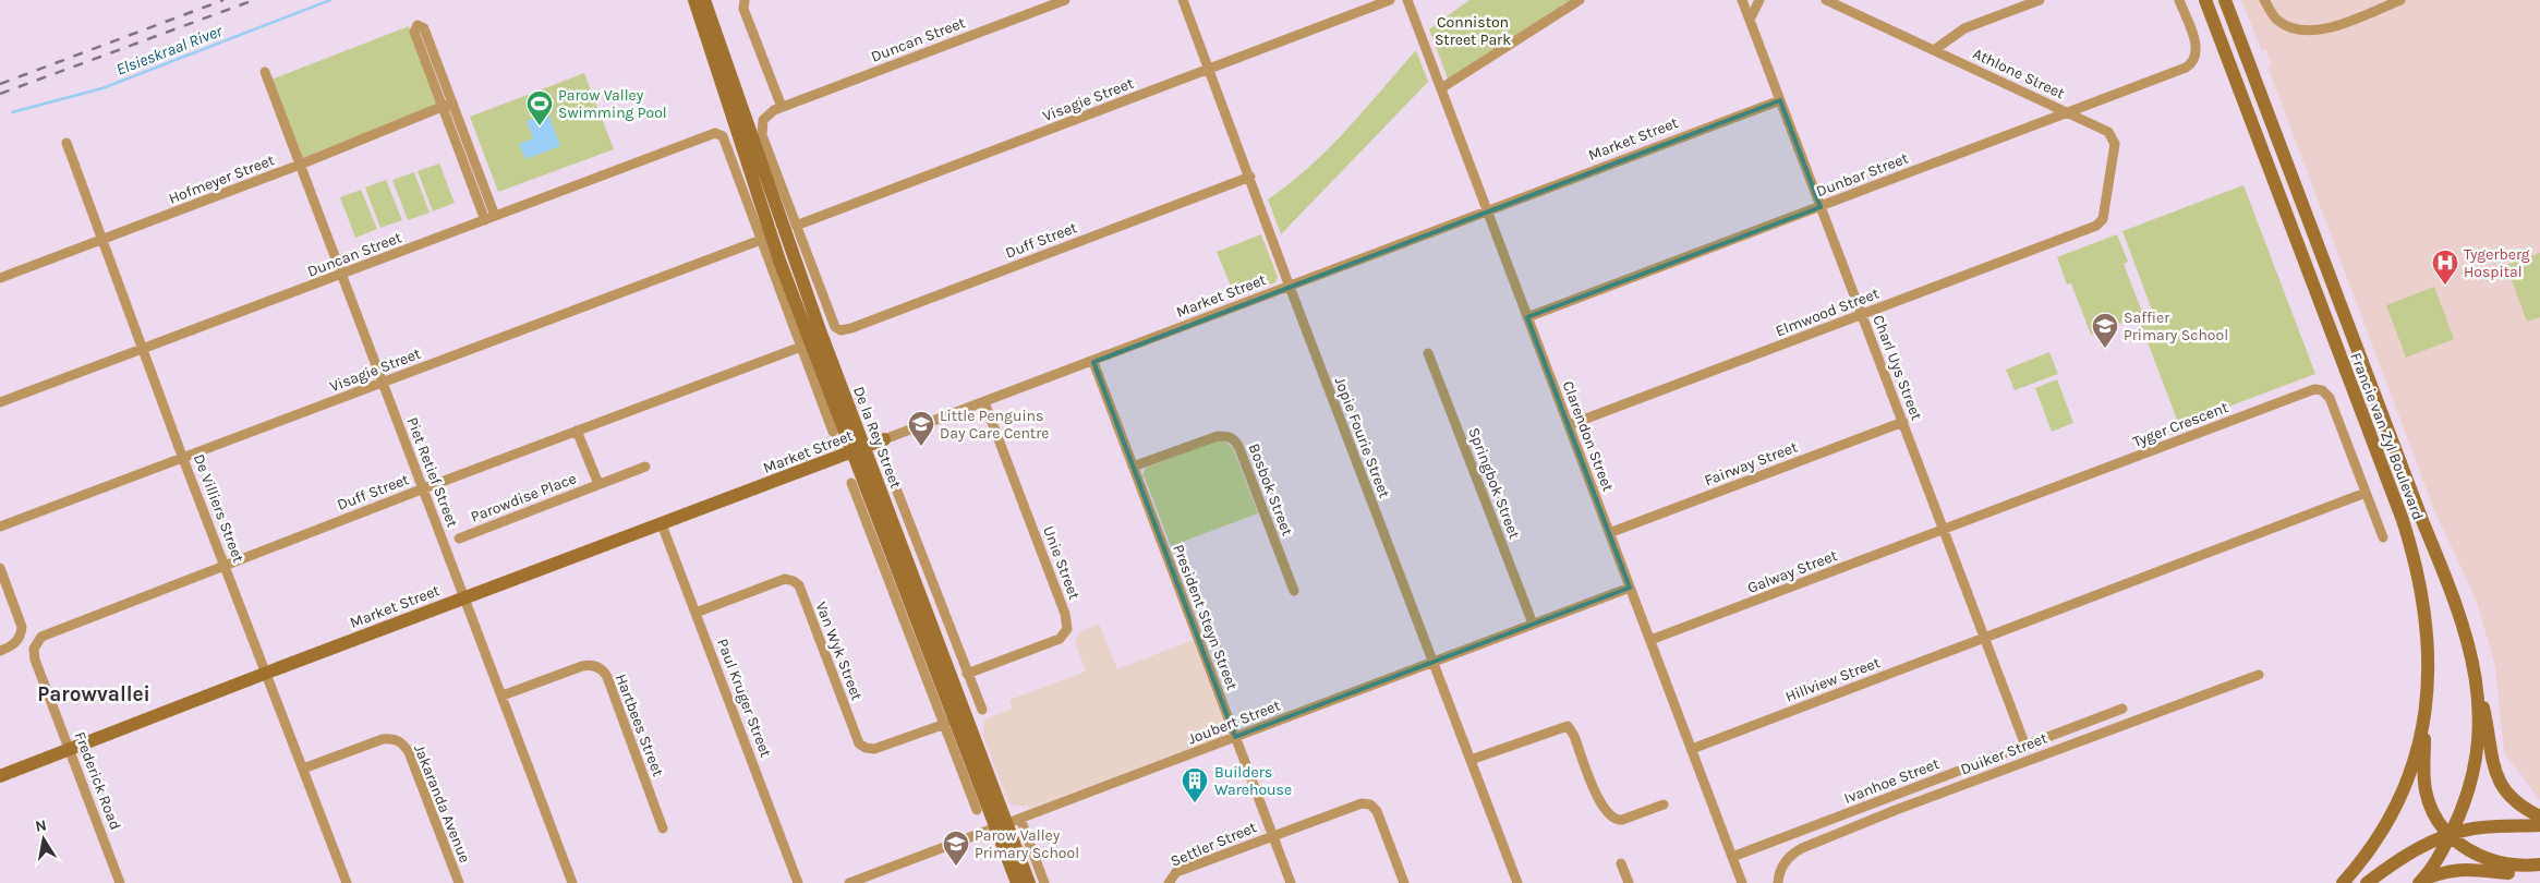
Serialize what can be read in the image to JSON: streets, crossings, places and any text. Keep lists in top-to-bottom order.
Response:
{
  "streets": {
    "main road": ["Market Street", "Francie van Zyl Boulevard", "De la Rey Street"],
    "street": [
      "Duncan Street",
      "Athlone Street",
      "Visagie Street",
      "Dunbar Street",
      "Hofmeyer Street",
      "Duff Street",
      "Elmwood Street",
      "Charl Uys Street",
      "Tyger Crescent",
      "Clarendon Street",
      "Jopie Fourie Street",
      "Fairway Street",
      "Piet Retief Street",
      "Springbok Street",
      "Bosbok Street",
      "Parowdise Place",
      "De Villiers Street",
      "Unie Street",
      "Galway Street",
      "President Steyn Street",
      "Van Wyk Street",
      "Hillview Street",
      "Paul Kruger Street",
      "Joubert Street",
      "Hartbees Street",
      "Duiker Street",
      "Frederick Road",
      "Ivanhoe Street",
      "Jakaranda Avenue",
      "Settler Street"
    ]
  },
  "crossings": [
    ["Duncan Street", "Visagie Street"],
    ["Duncan Street", "Piet Retief Street"],
    ["Duncan Street", "De Villiers Street"],
    ["Athlone Street", "Dunbar Street"],
    ["Athlone Street", "Elmwood Street"],
    ["Visagie Street", "Duff Street"],
    ["Visagie Street", "Jopie Fourie Street"],
    ["Visagie Street", "Piet Retief Street"],
    ["Visagie Street", "De Villiers Street"],
    ["Market Street", "Charl Uys Street"],
    ["Market Street", "Clarendon Street"],
    ["Market Street", "De la Rey Street"],
    ["Market Street", "Jopie Fourie Street"],
    ["Market Street", "Piet Retief Street"],
    ["Market Street", "De Villiers Street"],
    ["Market Street", "Unie Street"],
    ["Market Street", "President Steyn Street"],
    ["Market Street", "Paul Kruger Street"],
    ["Market Street", "Frederick Road"],
    ["Dunbar Street", "Charl Uys Street"],
    ["Dunbar Street", "Clarendon Street"],
    ["Hofmeyer Street", "Piet Retief Street"],
    ["Hofmeyer Street", "De Villiers Street"],
    ["Duff Street", "Jopie Fourie Street"],
    ["Duff Street", "Piet Retief Street"],
    ["Duff Street", "Parowdise Place"],
    ["Duff Street", "De Villiers Street"],
    ["Duff Street", "Frederick Road"],
    ["Elmwood Street", "Charl Uys Street"],
    ["Elmwood Street", "Clarendon Street"],
    ["Charl Uys Street", "Tyger Crescent"],
    ["Charl Uys Street", "Fairway Street"],
    ["Charl Uys Street", "Galway Street"],
    ["Charl Uys Street", "Hillview Street"],
    ["Charl Uys Street", "Ivanhoe Street"],
    ["Tyger Crescent", "Galway Street"],
    ["Clarendon Street", "Fairway Street"],
    ["Clarendon Street", "Galway Street"],
    ["Clarendon Street", "Hillview Street"],
    ["Clarendon Street", "Joubert Street"],
    ["Clarendon Street", "Ivanhoe Street"],
    ["De la Rey Street", "Unie Street"],
    ["De la Rey Street", "Joubert Street"],
    ["Jopie Fourie Street", "Joubert Street"],
    ["Piet Retief Street", "Hartbees Street"],
    ["Springbok Street", "Joubert Street"],
    ["Bosbok Street", "President Steyn Street"],
    ["De Villiers Street", "Jakaranda Avenue"],
    ["President Steyn Street", "Joubert Street"],
    ["President Steyn Street", "Settler Street"],
    ["Van Wyk Street", "Paul Kruger Street"]
  ],
  "districts": ["Parowvallei"],
  "water": ["Elsieskraal River"],
  "parks": ["Conniston Street Park"],
  "places": {
    "sports": ["Parow Valley Swimming Pool"],
    "hospital": ["Tygerberg Hospital"],
    "school or university": ["Saffier Primary School", "Little Penguins Day Care Centre", "Parow Valley Primary School"],
    "building": ["Builders Warehouse"]
  },
  "north": "top"
}
